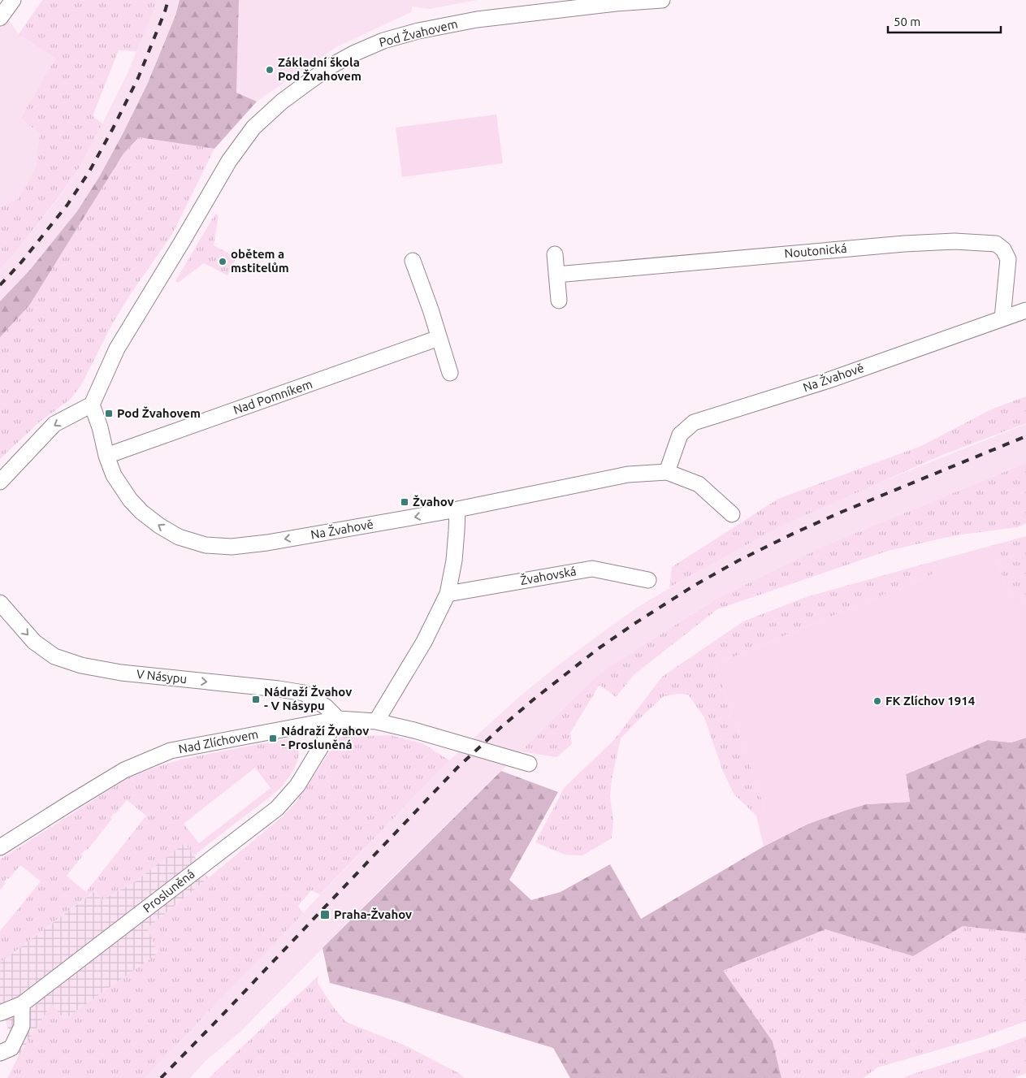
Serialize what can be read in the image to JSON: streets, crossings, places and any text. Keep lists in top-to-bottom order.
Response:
{
  "streets": {
    "street": [
      "Pod Žvahovem",
      "Noutonická",
      "Na Žvahově",
      "Nad Pomníkem",
      "Žvahovská",
      "V Násypu",
      "Nad Zlíchovem",
      "Prosluněná"
    ]
  },
  "crossings": [
    ["Pod Žvahovem", "Na Žvahově"],
    ["Noutonická", "Na Žvahově"],
    ["Na Žvahově", "Nad Pomníkem"],
    ["V Násypu", "Nad Zlíchovem"],
    ["V Násypu", "Prosluněná"],
    ["Nad Zlíchovem", "Prosluněná"]
  ],
  "one_way": ["V Násypu"],
  "places": {
    "other": ["Základní škola Pod Žvahovem", "obětem a mstitelům", "FK Zlíchov 1914"],
    "transit": [
      "Pod Žvahovem",
      "Žvahov",
      "Nádraží Žvahov - V Násypu",
      "Nádraží Žvahov - Prosluněná",
      "Praha-Žvahov"
    ]
  },
  "scale_bar": "50 m"
}
